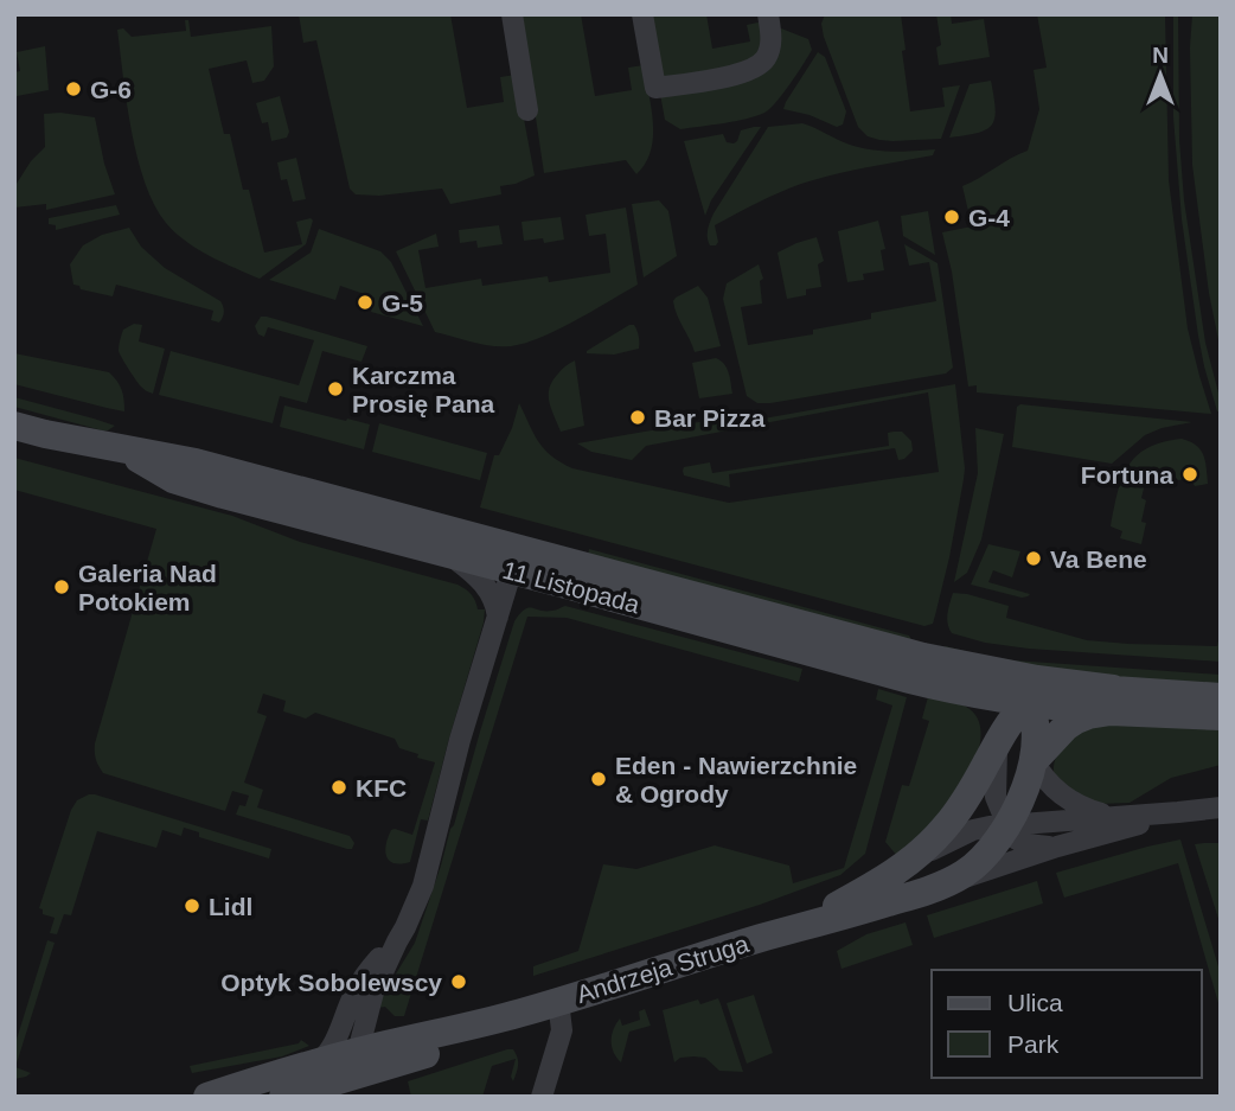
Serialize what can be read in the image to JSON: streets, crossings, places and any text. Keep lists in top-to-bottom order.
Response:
{
  "streets": {
    "main road": ["11 Listopada", "Andrzeja Struga"]
  },
  "crossings": [
    ["11 Listopada", "Andrzeja Struga"]
  ],
  "places": [
    "G-6",
    "G-4",
    "G-5",
    "Karczma Prosię Pana",
    "Bar Pizza",
    "Fortuna",
    "Va Bene",
    "Galeria Nad Potokiem",
    "Eden - Nawierzchnie & Ogrody",
    "KFC",
    "Lidl",
    "Optyk Sobolewscy"
  ],
  "legend": ["Ulica", "Park"],
  "north": "top"
}
